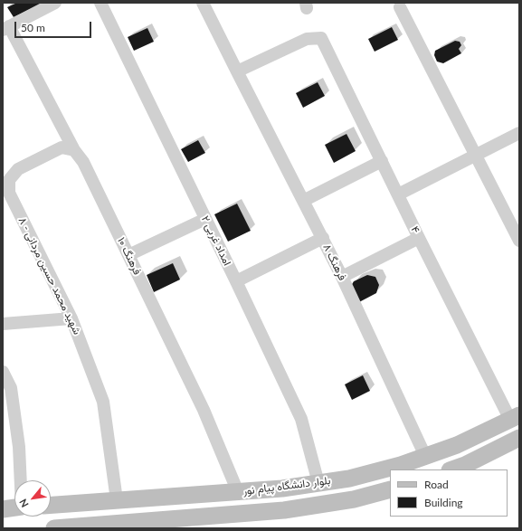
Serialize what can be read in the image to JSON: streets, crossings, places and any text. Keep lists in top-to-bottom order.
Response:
{
  "streets": {
    "street": [
      "۴",
      "امداد غربی ۲",
      "فرهنگ ۱۰",
      "فرهنگ ۸",
      "شهید محمد حسین مردانی - ۸",
      "بلوار دانشگاه پیام نور"
    ]
  },
  "crossings": [
    ["۴", "فرهنگ ۸"],
    ["۴", "بلوار دانشگاه پیام نور"],
    ["امداد غربی ۲", "بلوار دانشگاه پیام نور"],
    ["فرهنگ ۱۰", "شهید محمد حسین مردانی - ۸"],
    ["فرهنگ ۱۰", "بلوار دانشگاه پیام نور"],
    ["فرهنگ ۸", "بلوار دانشگاه پیام نور"],
    ["شهید محمد حسین مردانی - ۸", "بلوار دانشگاه پیام نور"]
  ],
  "legend": ["Road", "Building"],
  "scale_bar": "50 m",
  "north": "bottom left"
}
